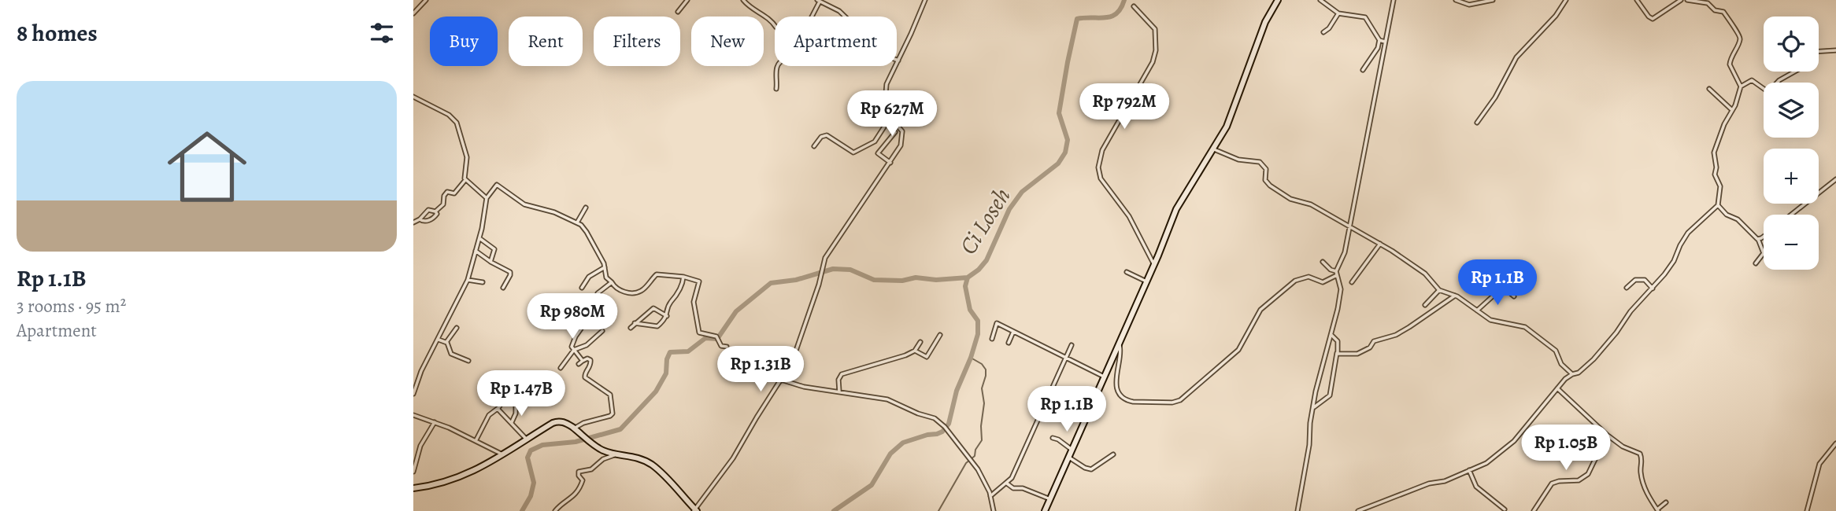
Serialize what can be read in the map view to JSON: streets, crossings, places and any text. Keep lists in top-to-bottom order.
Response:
{
  "water": ["Ci Loseh"],
  "page": {
    "heading": "8 homes",
    "map_buttons": ["+", "−"],
    "chip": [
      "Buy",
      "Rent",
      "Filters",
      "New",
      "Apartment"
    ],
    "list": [
      {
        "name": "Rp 1.1B",
        "note": "3 rooms · 95 m² · Apartment"
      }
    ],
    "price": [
      "Rp 792M",
      "Rp 627M",
      "Rp 1.1B",
      "Rp 980M",
      "Rp 1.31B",
      "Rp 1.47B",
      "Rp 1.1B",
      "Rp 1.05B"
    ]
  }
}
